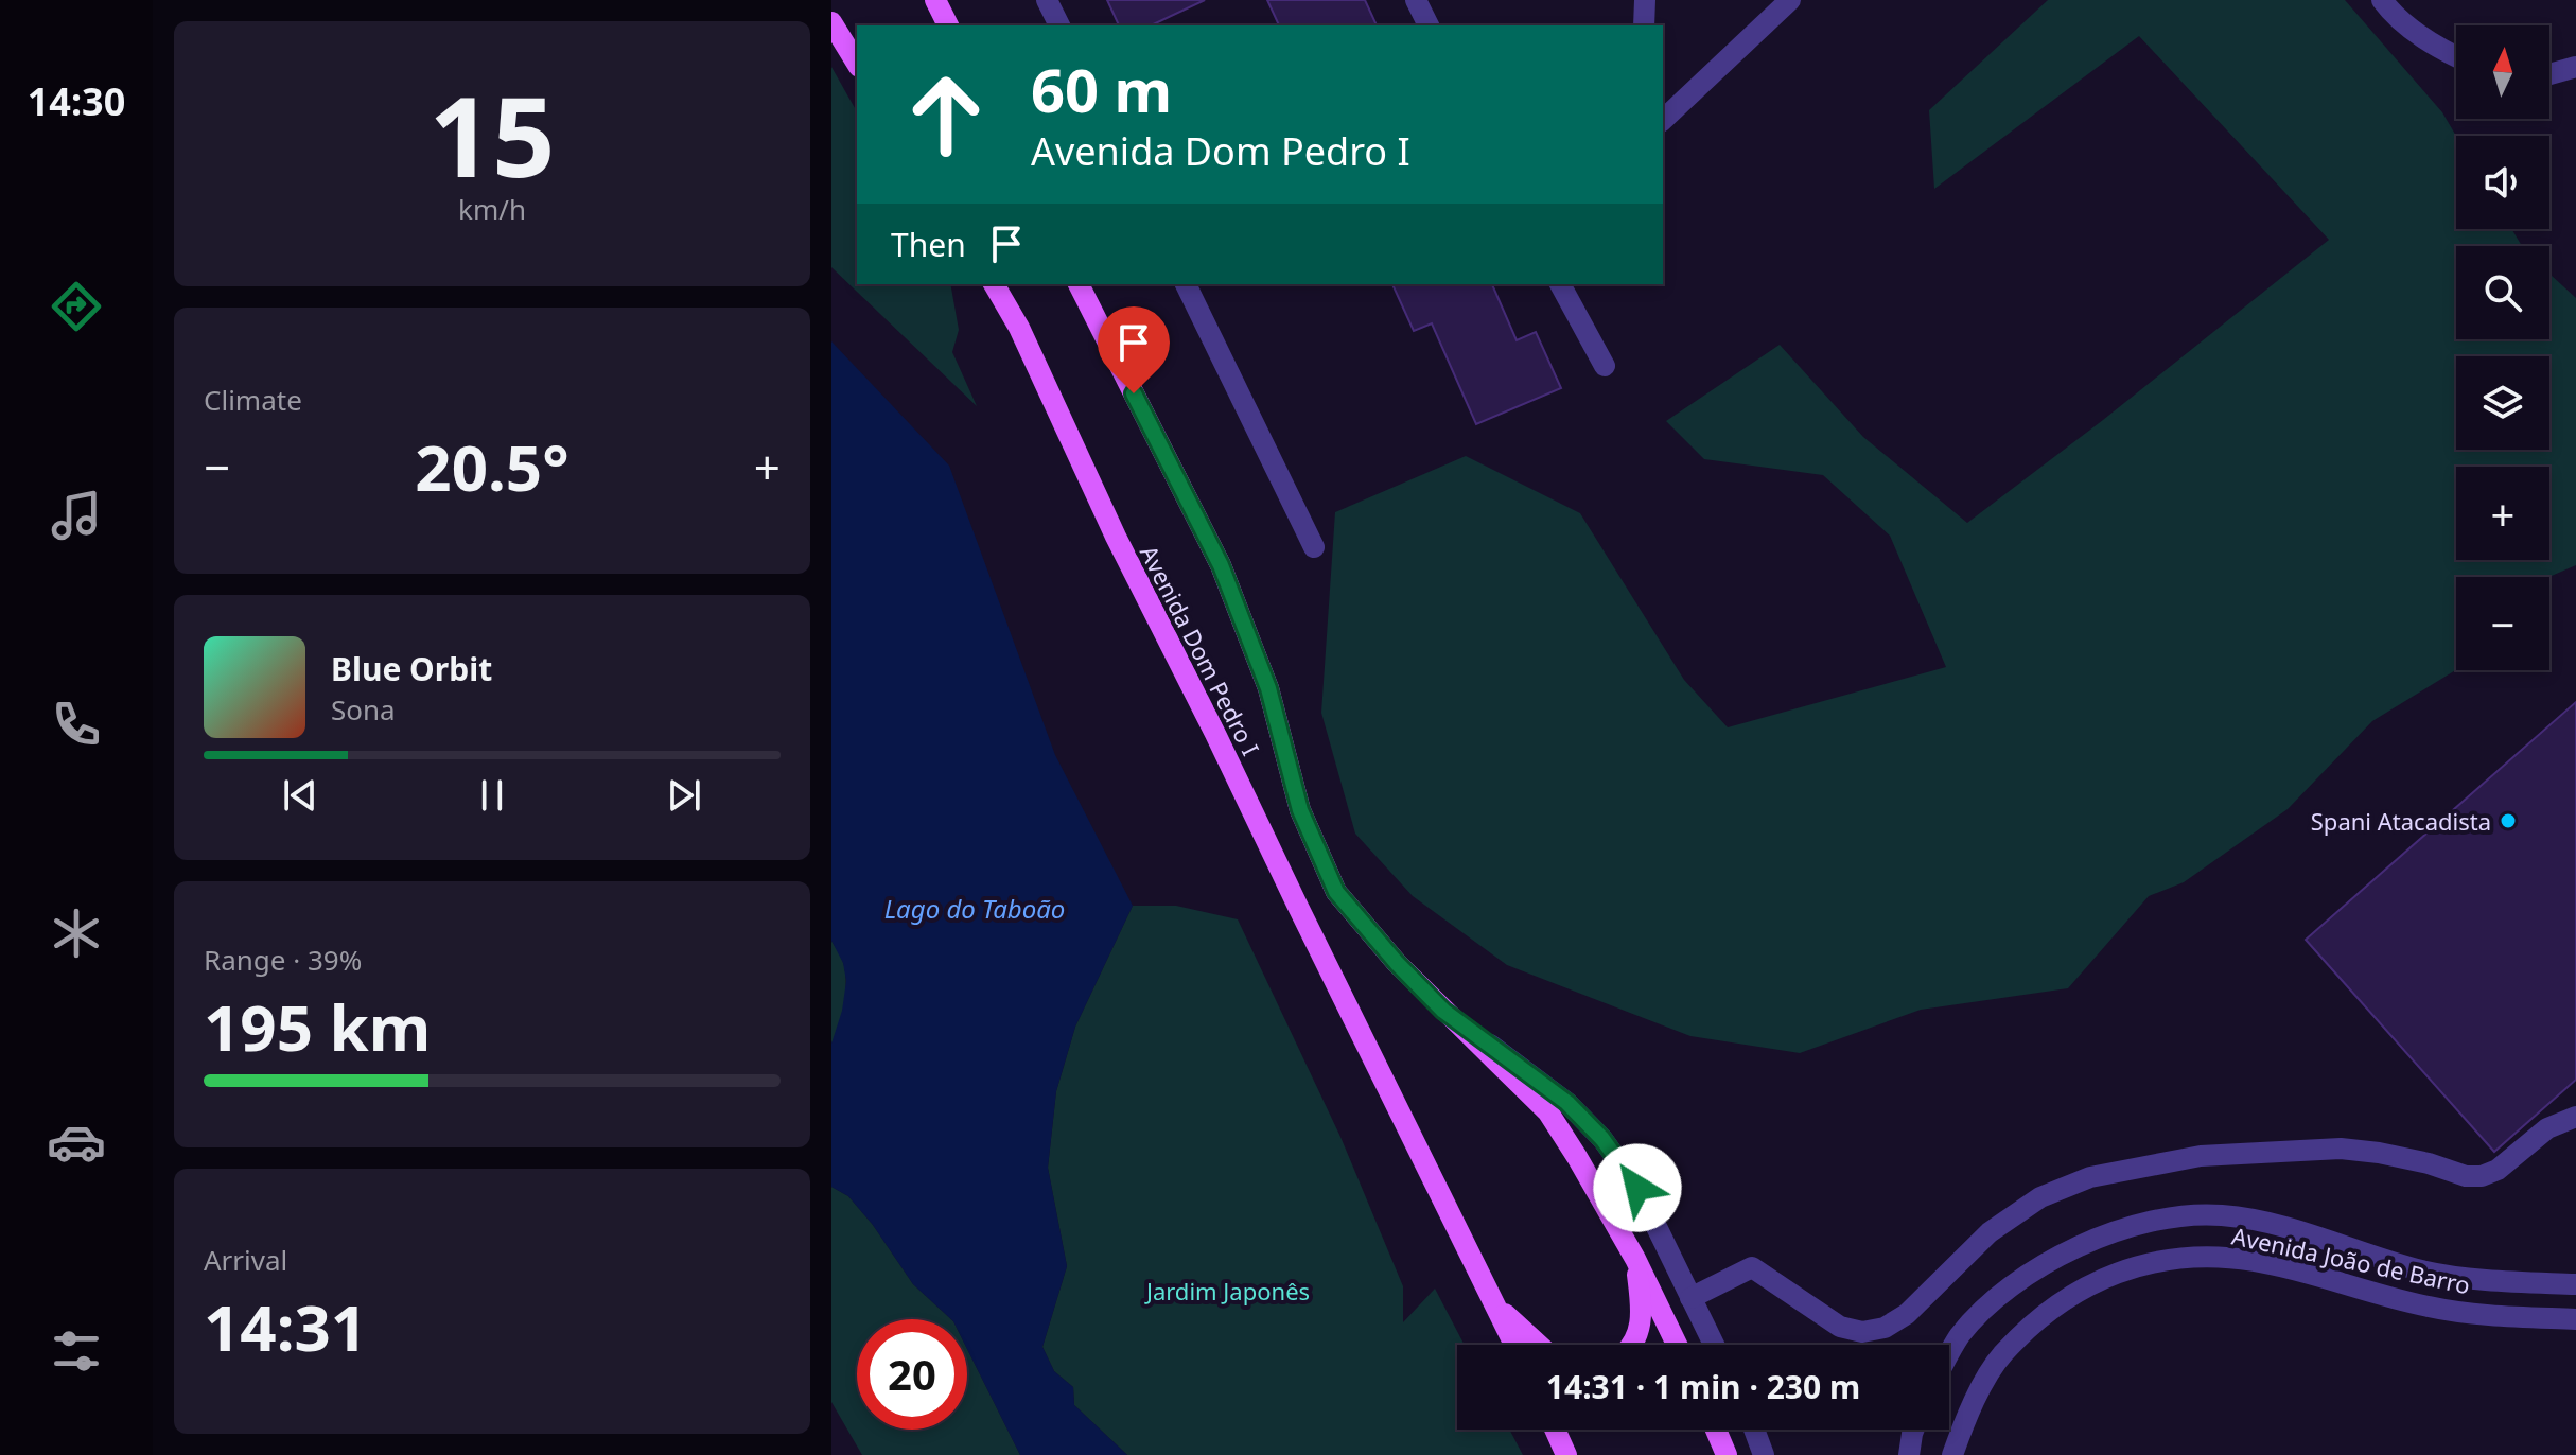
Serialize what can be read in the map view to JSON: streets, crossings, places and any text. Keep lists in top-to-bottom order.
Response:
{
  "streets": {
    "main road": ["Avenida Dom Pedro I"],
    "street": ["Avenida João de Barro"]
  },
  "water": ["Lago do Taboão"],
  "parks": ["Jardim Japonês"],
  "places": ["Spani Atacadista"],
  "north": "top",
  "page": {
    "tabs": "14:30",
    "tile": [
      ["15", "km/h"],
      "Climate",
      ["Range · 39%", "195 km"],
      ["Arrival", "14:31"]
    ],
    "map_buttons": ["+", "−"],
    "turn": ["60 m", "Avenida Dom Pedro I"],
    "then": "Then",
    "heat": ["−", "20.5°", "+"],
    "song": ["Blue Orbit", "Sona"],
    "limit": "20",
    "trip": "14:31 · 1 min · 230 m"
  }
}
